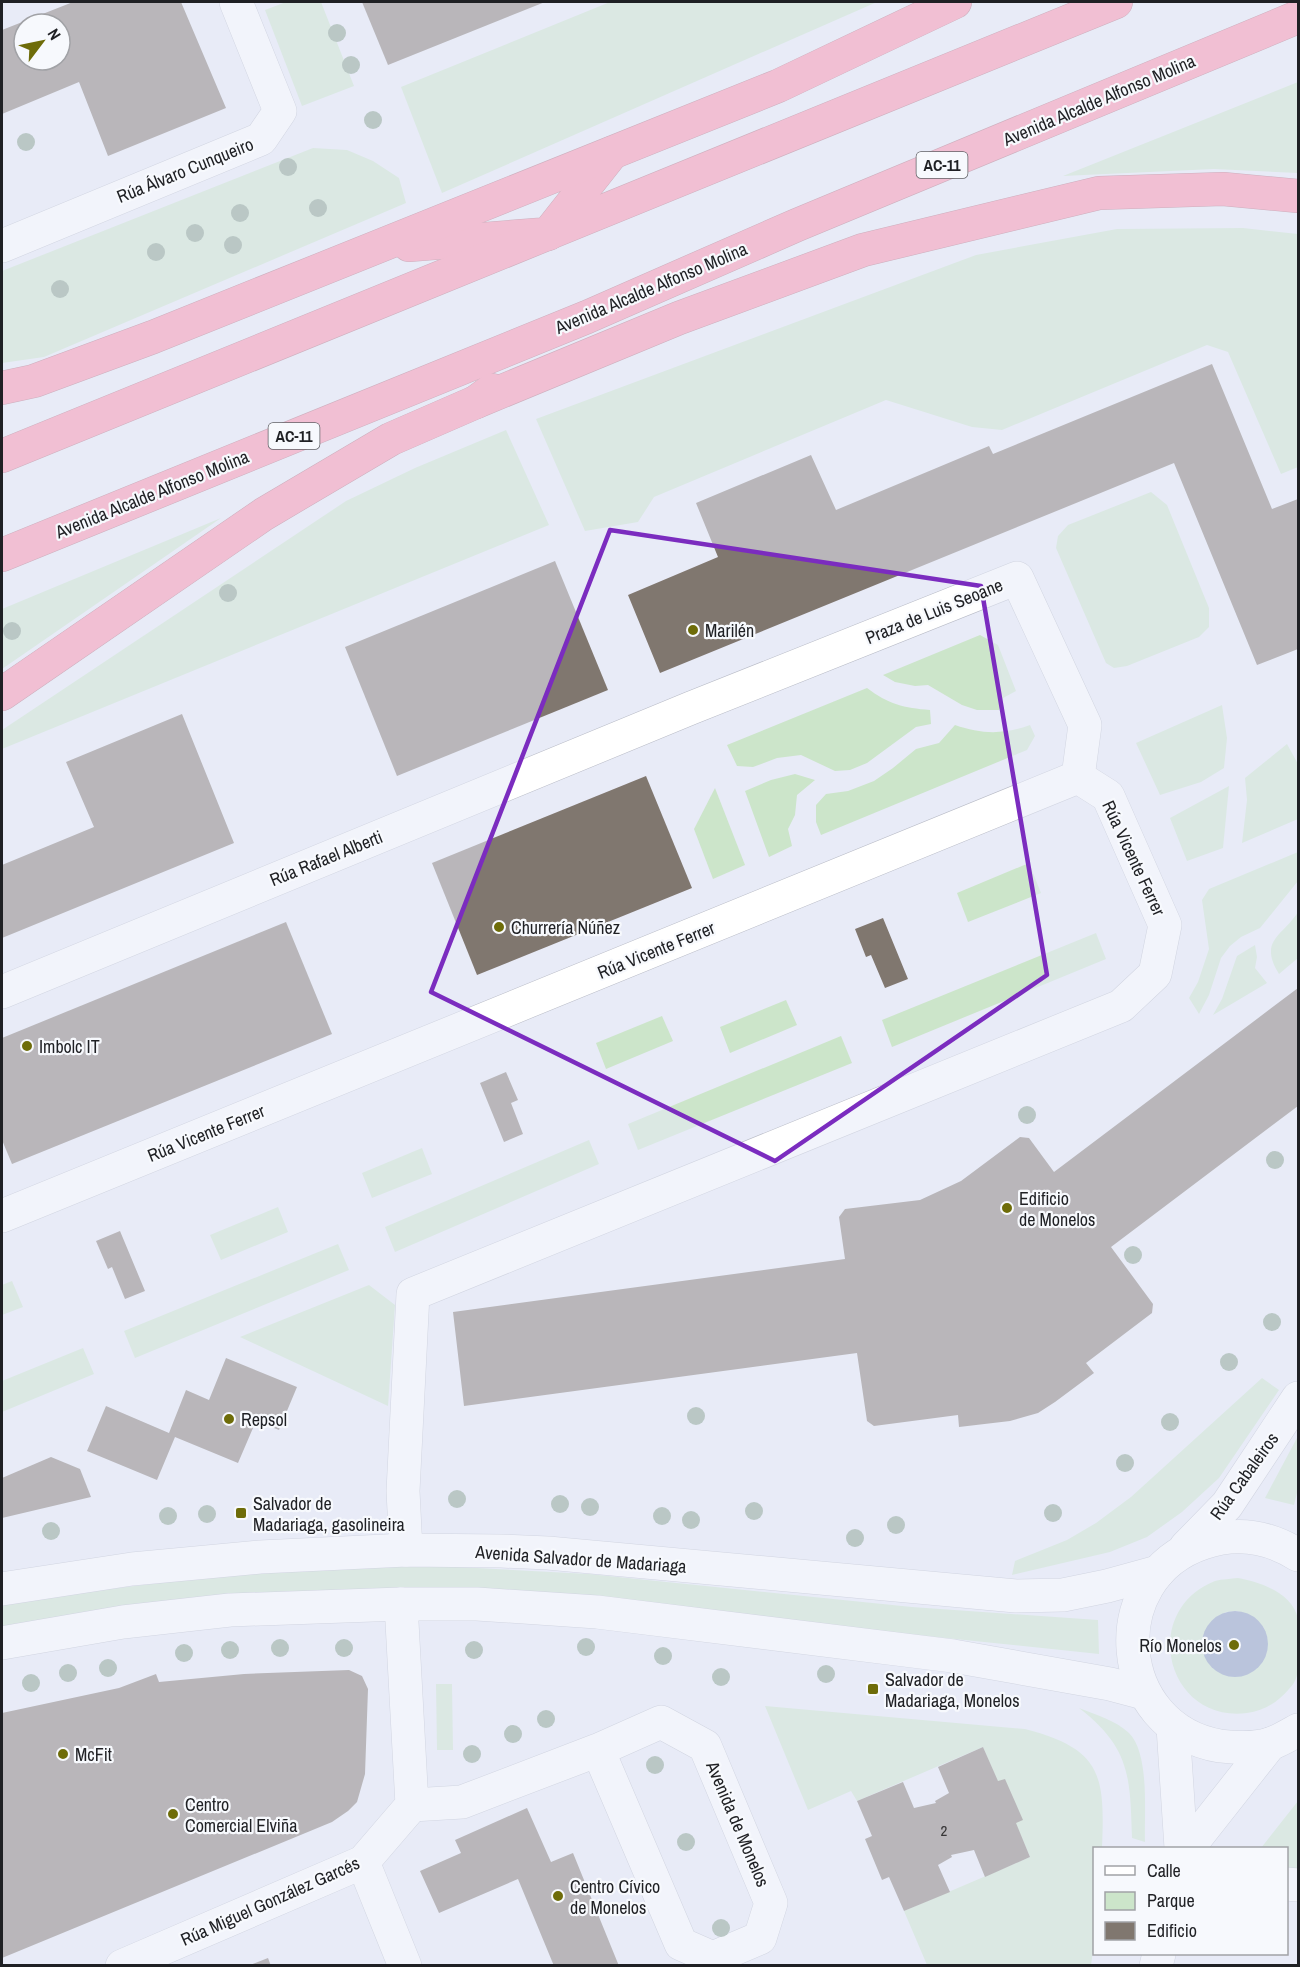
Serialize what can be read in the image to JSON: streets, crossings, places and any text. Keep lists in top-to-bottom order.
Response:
{
  "streets": {
    "highway": ["Avenida Alcalde Alfonso Molina", "AC-11"],
    "street": [
      "Rúa Álvaro Cunqueiro",
      "Praza de Luis Seoane",
      "Rúa Rafael Alberti",
      "Rúa Vicente Ferrer",
      "Rúa Cabaleiros",
      "Avenida Salvador de Madariaga",
      "Avenida de Monelos",
      "Rúa Miguel González Garcés"
    ]
  },
  "crossings": [
    ["Praza de Luis Seoane", "Rúa Rafael Alberti"],
    ["Praza de Luis Seoane", "Rúa Vicente Ferrer"],
    ["Rúa Vicente Ferrer", "Avenida Salvador de Madariaga"],
    ["Rúa Cabaleiros", "Avenida Salvador de Madariaga"]
  ],
  "places": {
    "other": [
      "Marilén",
      "Churrería Núñez",
      "Imbolc IT",
      "Edificio de Monelos",
      "Repsol",
      "Río Monelos",
      "McFit",
      "Centro Comercial Elviña",
      "Centro Cívico de Monelos"
    ],
    "transit": ["Salvador de Madariaga, gasolineira", "Salvador de Madariaga, Monelos"]
  },
  "house_numbers": ["2"],
  "legend": ["Calle", "Parque", "Edificio"],
  "north": "top right"
}
